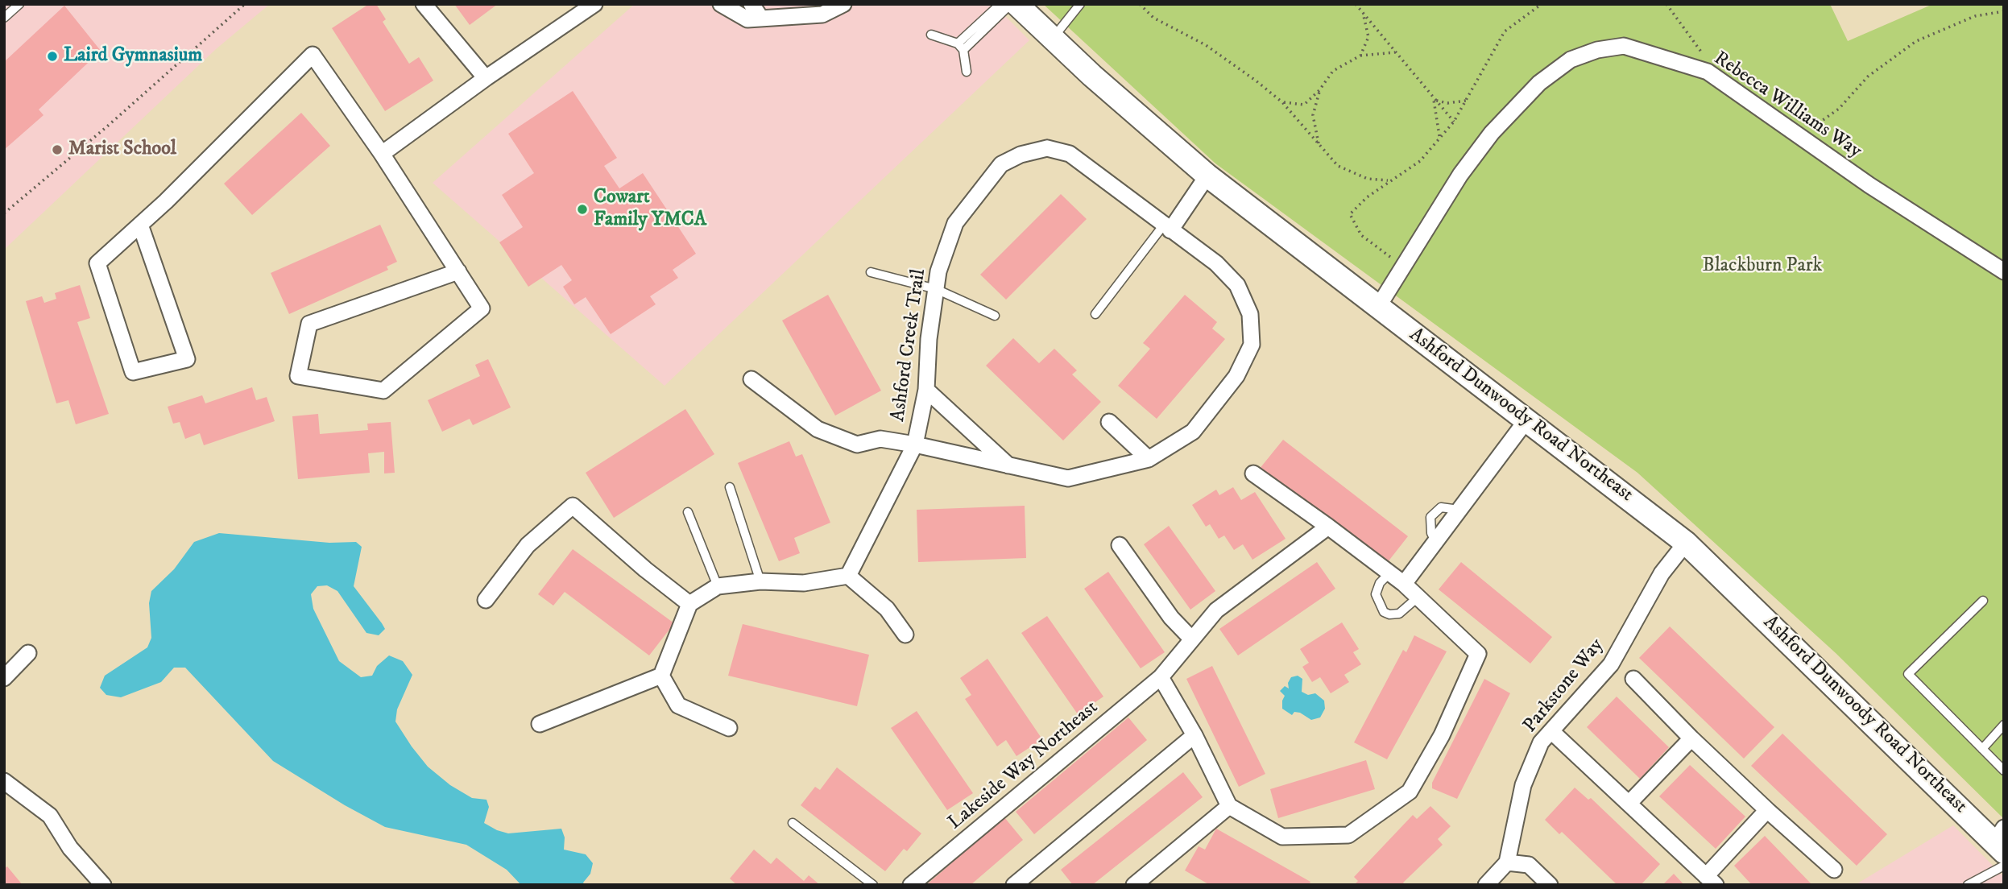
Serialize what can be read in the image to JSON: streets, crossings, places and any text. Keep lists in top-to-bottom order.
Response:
{
  "streets": {
    "main road": ["Ashford Dunwoody Road Northeast"],
    "street": [
      "Rebecca Williams Way",
      "Ashford Creek Trail",
      "Parkstone Way",
      "Lakeside Way Northeast"
    ]
  },
  "crossings": [
    ["Rebecca Williams Way", "Ashford Dunwoody Road Northeast"],
    ["Ashford Dunwoody Road Northeast", "Parkstone Way"]
  ],
  "parks": ["Blackburn Park"],
  "places": ["Laird Gymnasium", "Marist School", "Cowart Family YMCA"]
}
